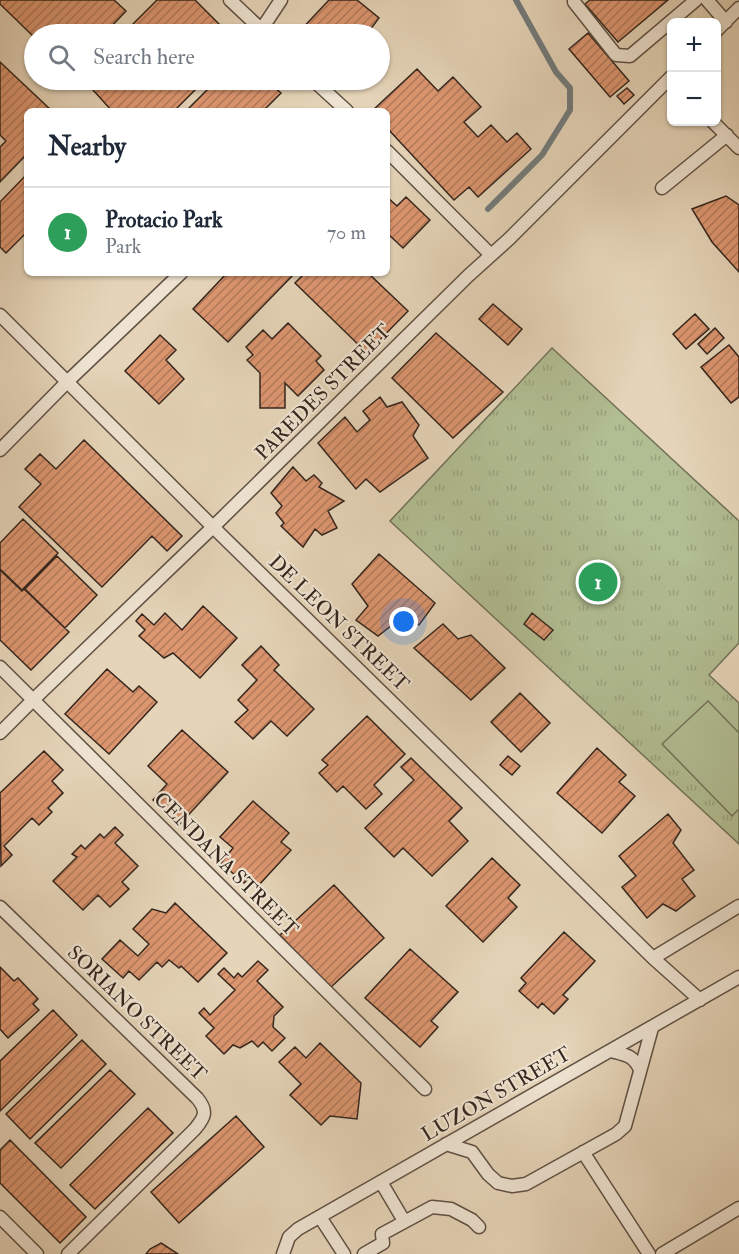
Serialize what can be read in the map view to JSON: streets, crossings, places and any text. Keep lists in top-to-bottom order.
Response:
{
  "streets": {
    "lane": [
      "PAREDES STREET",
      "DE LEON STREET",
      "CENDANA STREET",
      "SORIANO STREET",
      "LUZON STREET"
    ]
  },
  "crossings": [
    ["PAREDES STREET", "DE LEON STREET"],
    ["PAREDES STREET", "CENDANA STREET"],
    ["DE LEON STREET", "LUZON STREET"]
  ],
  "page": {
    "map_buttons": ["+", "−"],
    "search": "Search here",
    "heading": "Nearby",
    "list": [
      {
        "mark": "1",
        "name": "Protacio Park",
        "note": "Park",
        "value": "70 m"
      }
    ],
    "pins": "1"
  }
}
